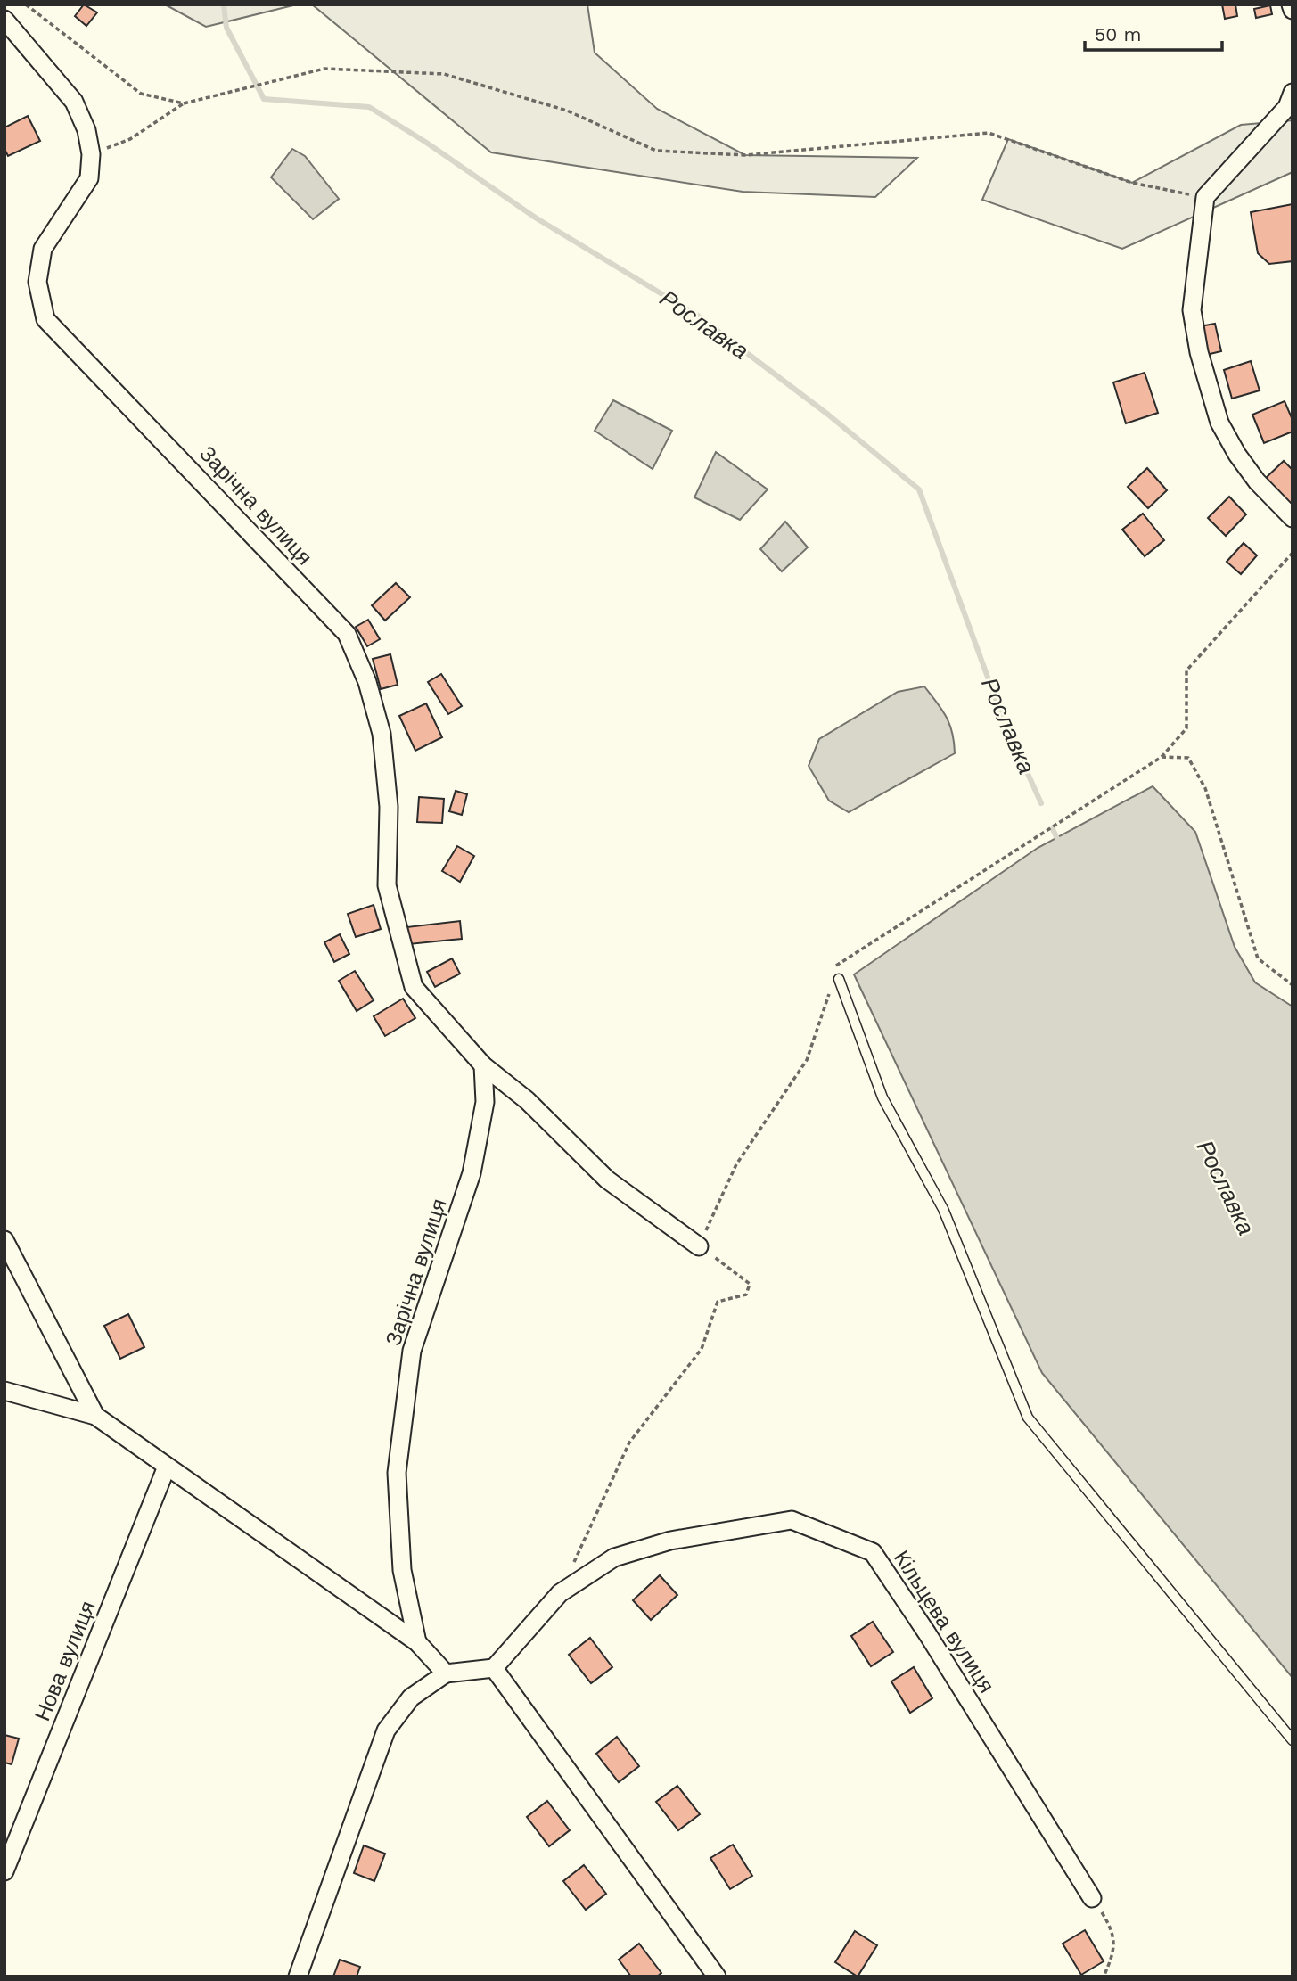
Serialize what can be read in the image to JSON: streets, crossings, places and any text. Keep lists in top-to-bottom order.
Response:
{
  "streets": {
    "street": ["Зарічна вулиця", "Кільцева вулиця", "Нова вулиця"]
  },
  "water": ["Рославка"],
  "scale_bar": "50 m"
}
